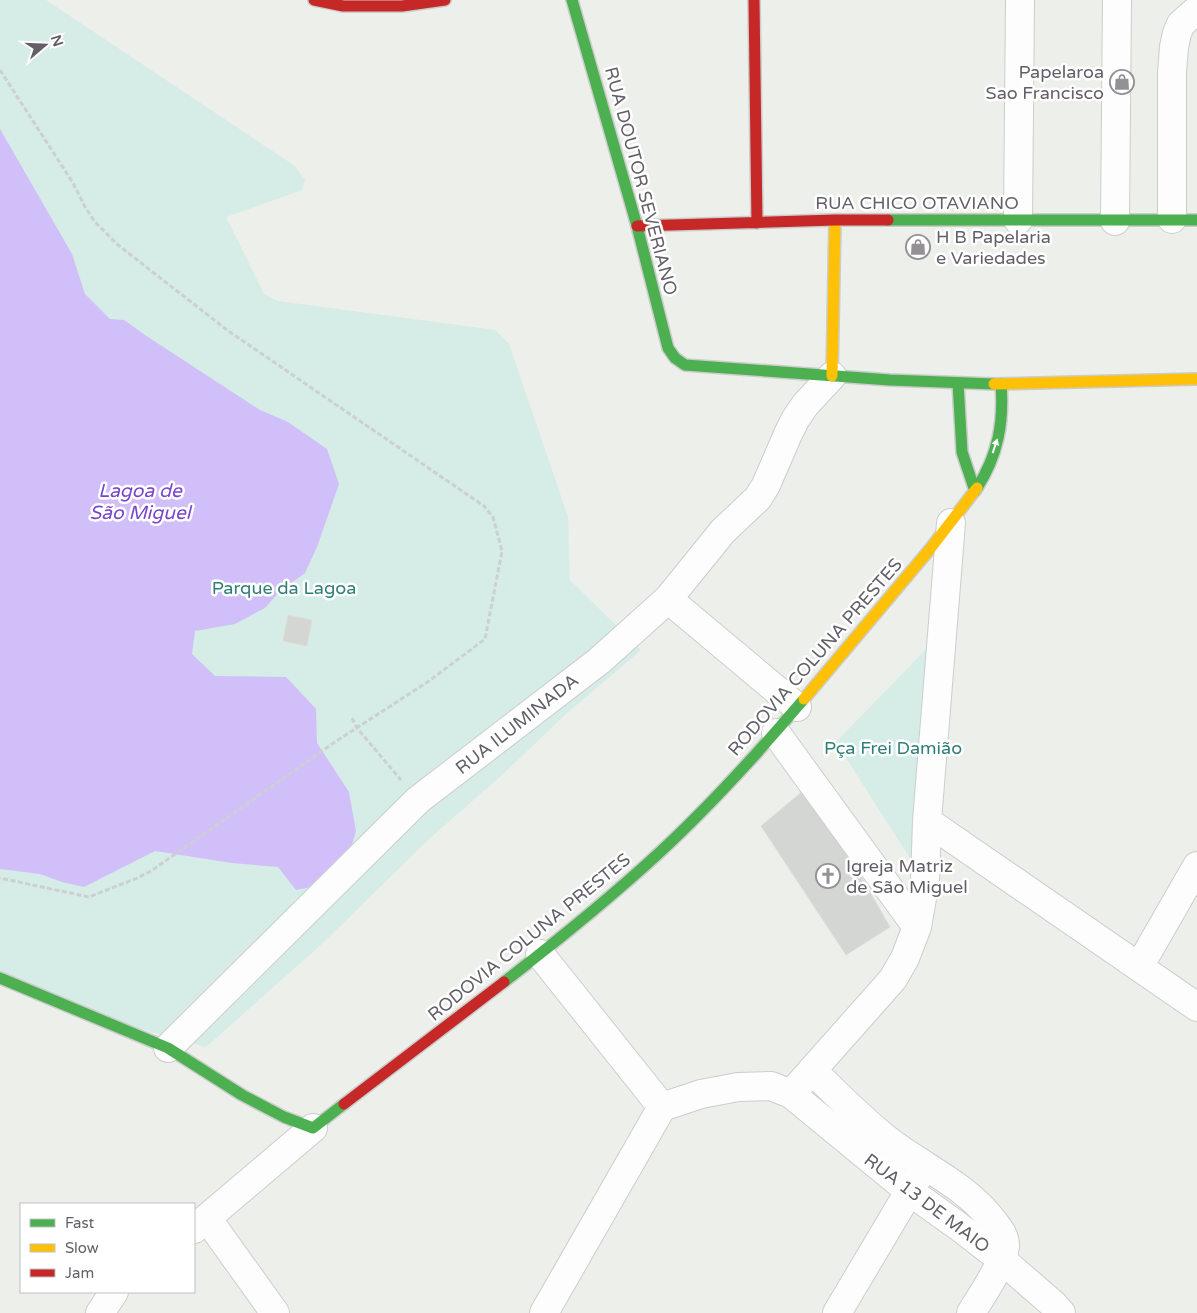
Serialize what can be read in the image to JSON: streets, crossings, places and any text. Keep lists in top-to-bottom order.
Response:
{
  "streets": {
    "main road": ["RUA DOUTOR SEVERIANO", "RUA CHICO OTAVIANO", "RODOVIA COLUNA PRESTES"],
    "street": ["RUA ILUMINADA", "RUA 13 DE MAIO"]
  },
  "crossings": [
    ["RUA DOUTOR SEVERIANO", "RUA CHICO OTAVIANO"],
    ["RUA DOUTOR SEVERIANO", "RUA ILUMINADA"]
  ],
  "water": ["Lagoa de São Miguel"],
  "parks": ["Parque da Lagoa", "Pça Frei Damião"],
  "places": {
    "shop": ["Papelaroa Sao Francisco", "H B Papelaria e Variedades"],
    "church": ["Igreja Matriz de São Miguel"]
  },
  "legend": ["Fast", "Slow", "Jam"],
  "north": "right"
}
